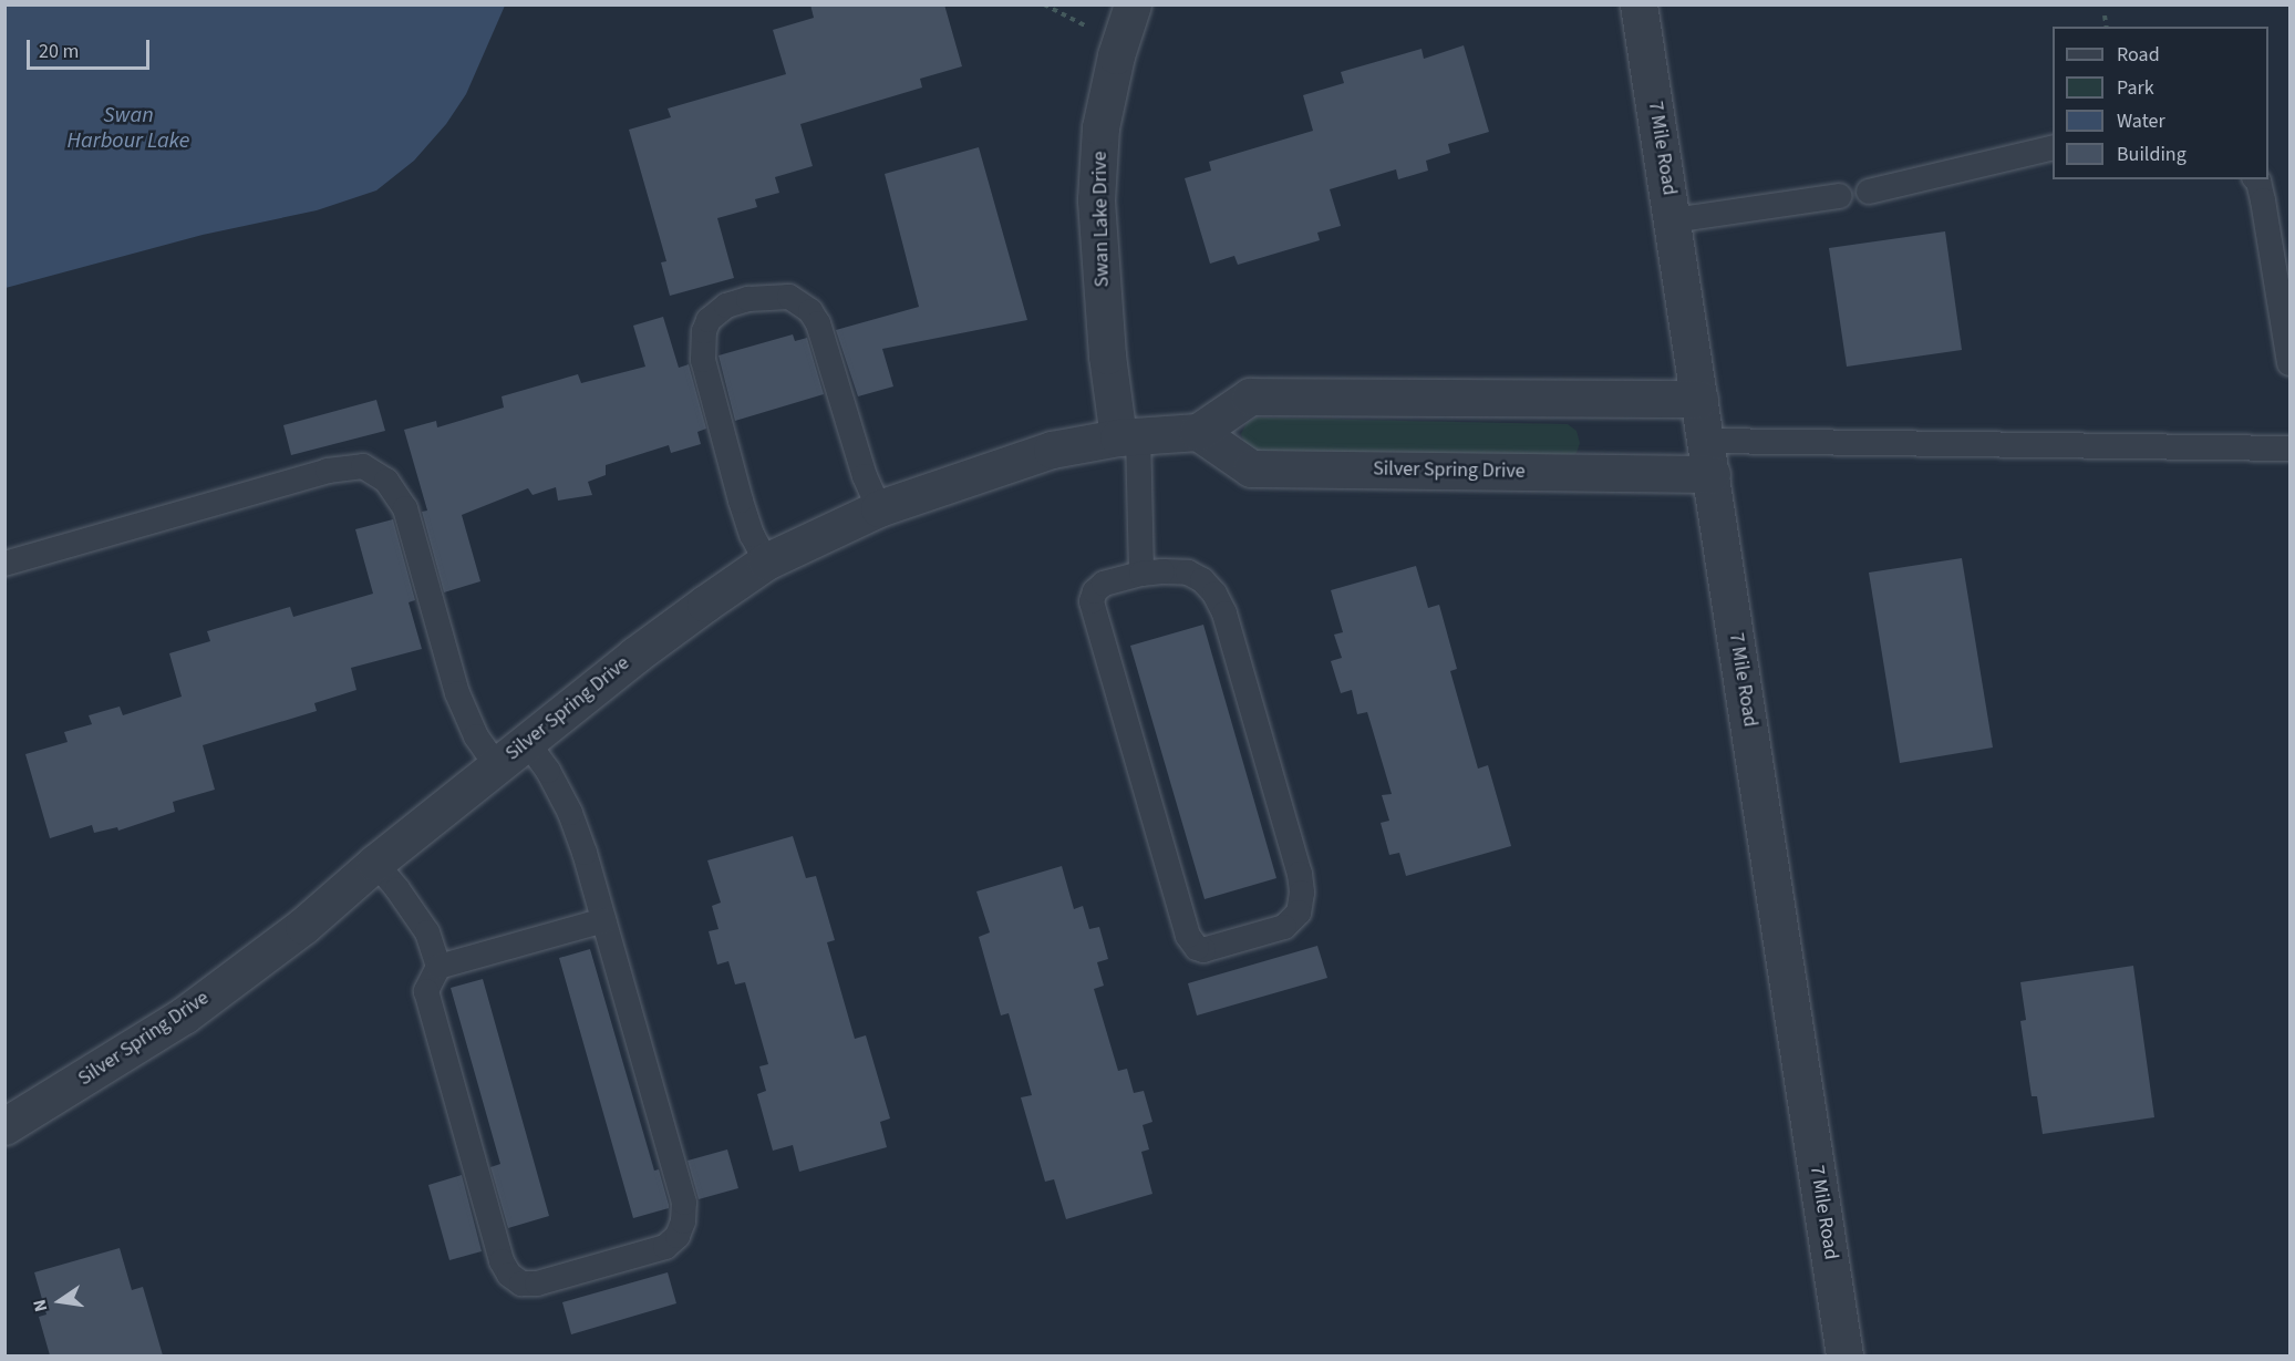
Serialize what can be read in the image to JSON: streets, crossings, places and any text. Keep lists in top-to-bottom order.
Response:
{
  "streets": {
    "street": ["7 Mile Road", "Swan Lake Drive", "Silver Spring Drive"]
  },
  "crossings": [
    ["7 Mile Road", "Silver Spring Drive"],
    ["Swan Lake Drive", "Silver Spring Drive"]
  ],
  "water": ["Swan Harbour Lake"],
  "legend": [
    "Road",
    "Park",
    "Water",
    "Building"
  ],
  "scale_bar": "20 m",
  "north": "left"
}
